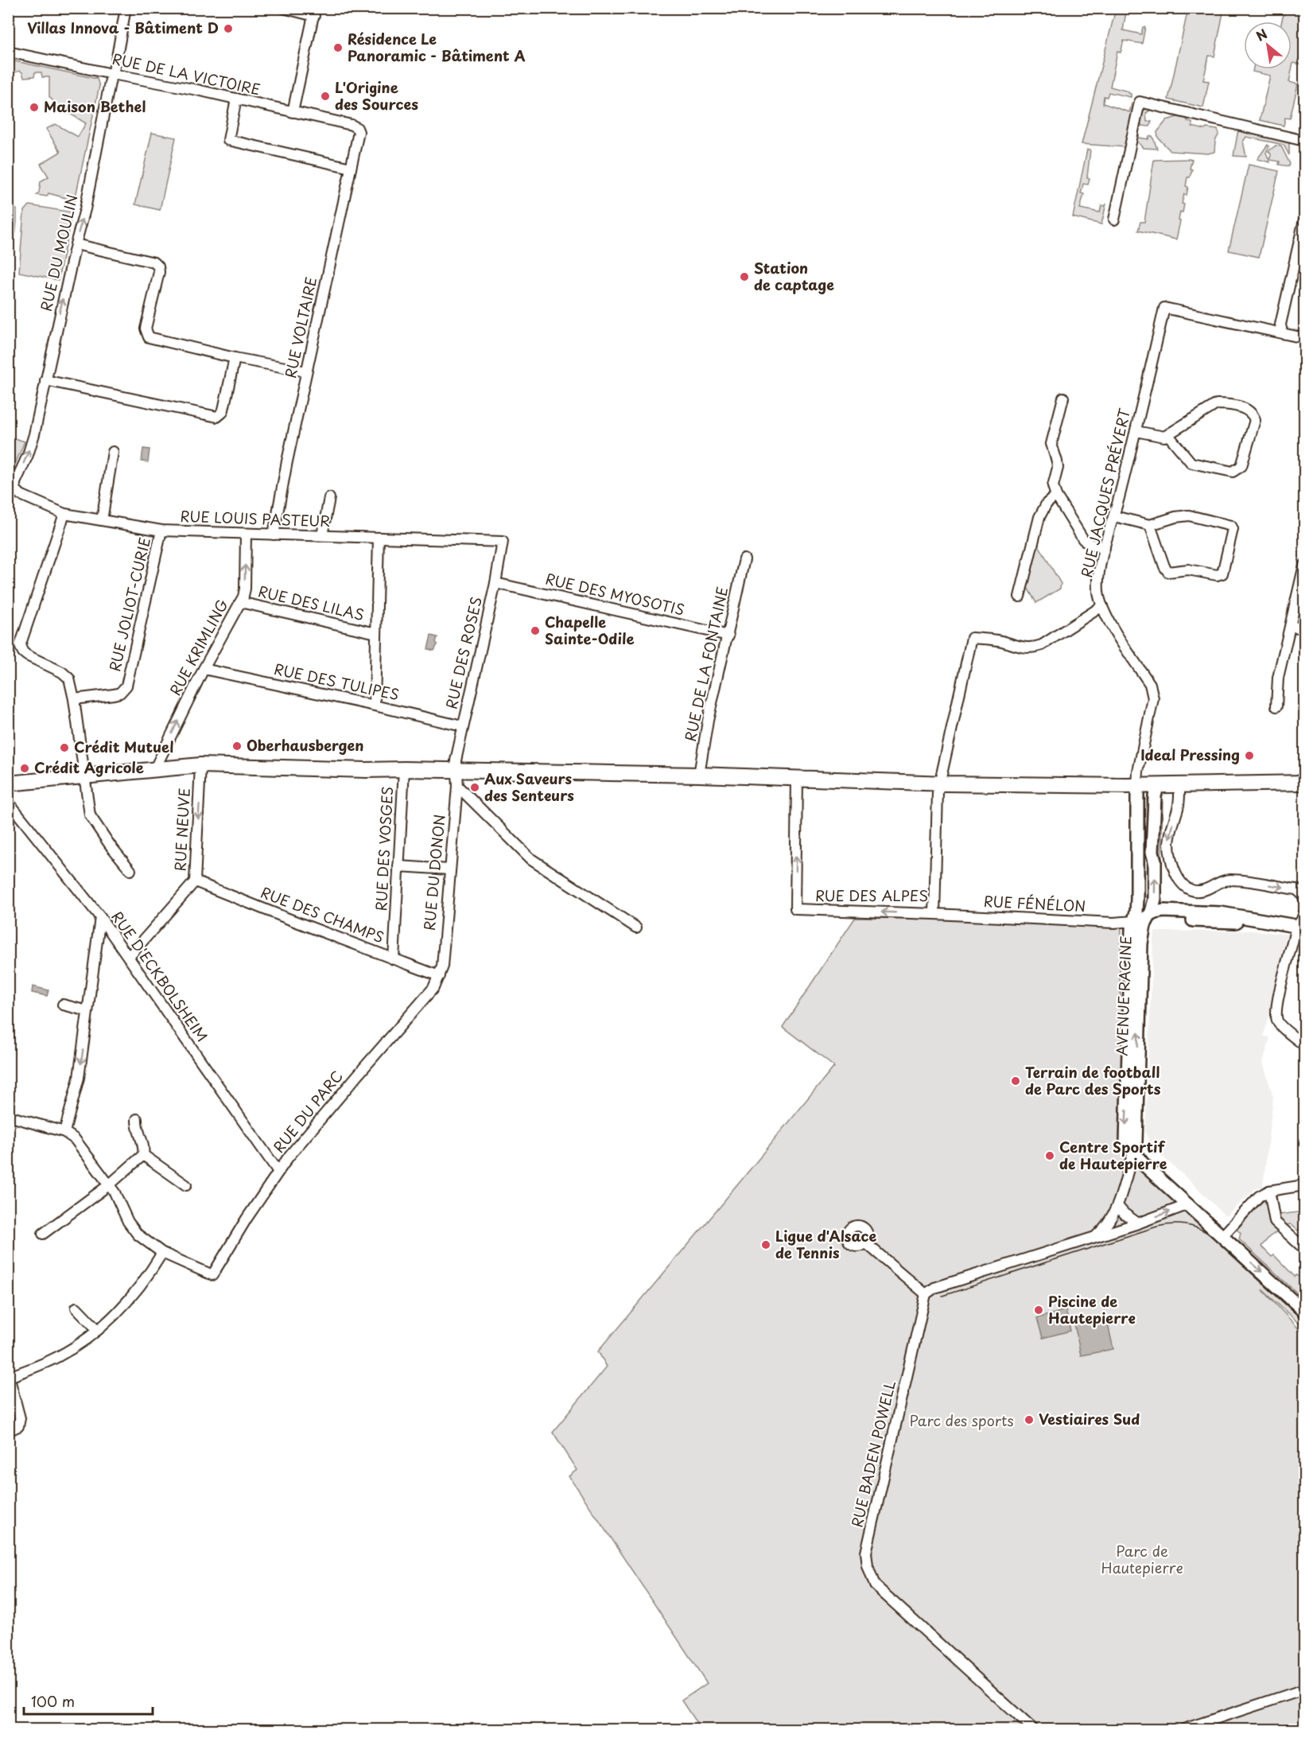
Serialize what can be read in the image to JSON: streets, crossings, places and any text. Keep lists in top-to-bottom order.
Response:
{
  "streets": {
    "street": [
      "RUE DE LA VICTOIRE",
      "RUE DU MOULIN",
      "RUE VOLTAIRE",
      "RUE JACQUES PRÉVERT",
      "RUE LOUIS PASTEUR",
      "RUE DES MYOSOTIS",
      "RUE DES LILAS",
      "RUE JOLIOT-CURIE",
      "RUE KRIMLING",
      "RUE DES ROSES",
      "RUE DE LA FONTAINE",
      "RUE DES TULIPES",
      "RUE NEUVE",
      "RUE DES VOSGES",
      "RUE DU DONON",
      "RUE DES ALPES",
      "RUE FÉNÉLON",
      "RUE DES CHAMPS",
      "RUE D'ECKBOLSHEIM",
      "AVENUE RACINE",
      "RUE DU PARC",
      "RUE BADEN POWELL"
    ]
  },
  "crossings": [
    ["RUE DE LA VICTOIRE", "RUE DU MOULIN"],
    ["RUE DE LA VICTOIRE", "RUE VOLTAIRE"],
    ["RUE DU MOULIN", "RUE LOUIS PASTEUR"],
    ["RUE VOLTAIRE", "RUE LOUIS PASTEUR"],
    ["RUE JACQUES PRÉVERT", "RUE DES ALPES"],
    ["RUE JACQUES PRÉVERT", "AVENUE RACINE"],
    ["RUE LOUIS PASTEUR", "RUE JOLIOT-CURIE"],
    ["RUE LOUIS PASTEUR", "RUE KRIMLING"],
    ["RUE LOUIS PASTEUR", "RUE DES ROSES"],
    ["RUE DES MYOSOTIS", "RUE DES ROSES"],
    ["RUE DES MYOSOTIS", "RUE DE LA FONTAINE"],
    ["RUE DES LILAS", "RUE KRIMLING"],
    ["RUE KRIMLING", "RUE DES TULIPES"],
    ["RUE DES ROSES", "RUE DES TULIPES"],
    ["RUE DES ROSES", "RUE DU DONON"],
    ["RUE NEUVE", "RUE DES CHAMPS"],
    ["RUE NEUVE", "RUE D'ECKBOLSHEIM"],
    ["RUE DES VOSGES", "RUE DES CHAMPS"],
    ["RUE DU DONON", "RUE DES CHAMPS"],
    ["RUE DU DONON", "RUE DU PARC"],
    ["RUE DES ALPES", "RUE FÉNÉLON"],
    ["RUE FÉNÉLON", "AVENUE RACINE"],
    ["RUE DES CHAMPS", "RUE DU PARC"],
    ["RUE D'ECKBOLSHEIM", "RUE DU PARC"]
  ],
  "one_way": ["RUE DU MOULIN", "RUE KRIMLING", "RUE NEUVE"],
  "parks": ["Parc des sports", "Parc de Hautepierre"],
  "places": [
    "Villas Innova - Bâtiment D",
    "Résidence Le Panoramic - Bâtiment A",
    "L'Origine des Sources",
    "Maison Bethel",
    "Station de captage",
    "Chapelle Sainte-Odile",
    "Oberhausbergen",
    "Crédit Mutuel",
    "Ideal Pressing",
    "Crédit Agricole",
    "Aux Saveurs des Senteurs",
    "Terrain de football de Parc des Sports",
    "Centre Sportif de Hautepierre",
    "Ligue d'Alsace de Tennis",
    "Piscine de Hautepierre",
    "Vestiaires Sud"
  ],
  "scale_bar": "100 m",
  "north": "top left"
}
